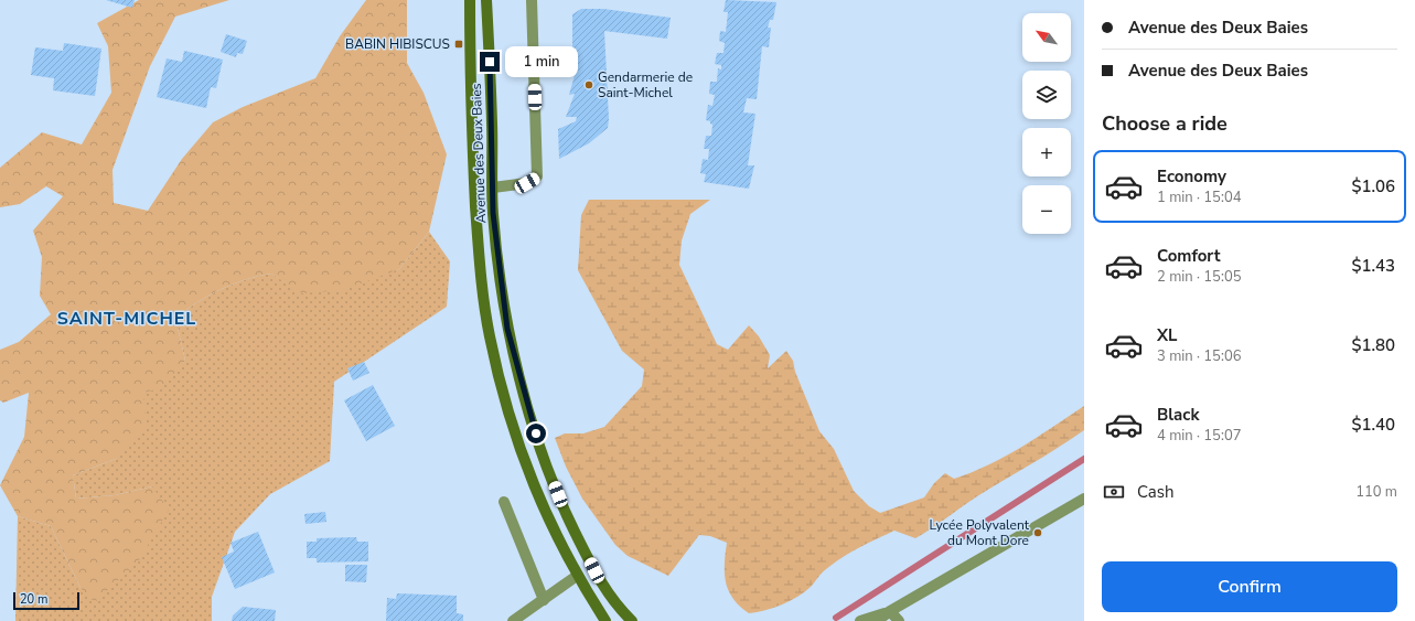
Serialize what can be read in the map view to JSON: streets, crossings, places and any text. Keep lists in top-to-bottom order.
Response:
{
  "streets": {
    "main road": ["Avenue des Deux Baies"]
  },
  "districts": ["SAINT-MICHEL"],
  "places": {
    "transit": ["BABIN HIBISCUS"],
    "other": ["Gendarmerie de Saint-Michel", "Lycée Polyvalent du Mont Dore"]
  },
  "scale_bar": "20 m",
  "north": "top left",
  "page": {
    "banner": ["Avenue des Deux Baies", "Avenue des Deux Baies"],
    "map_buttons": ["+", "−"],
    "bubble": "1 min",
    "heading": "Choose a ride",
    "list": [
      {
        "name": "Economy",
        "note": "1 min · 15:04",
        "value": "$1.06"
      },
      {
        "name": "Comfort",
        "note": "2 min · 15:05",
        "value": "$1.43"
      },
      {
        "name": "XL",
        "note": "3 min · 15:06",
        "value": "$1.80"
      },
      {
        "name": "Black",
        "note": "4 min · 15:07",
        "value": "$1.40"
      }
    ],
    "pay": ["Cash", "110 m"],
    "buttons": "Confirm",
    "scale": "20 m"
  }
}
